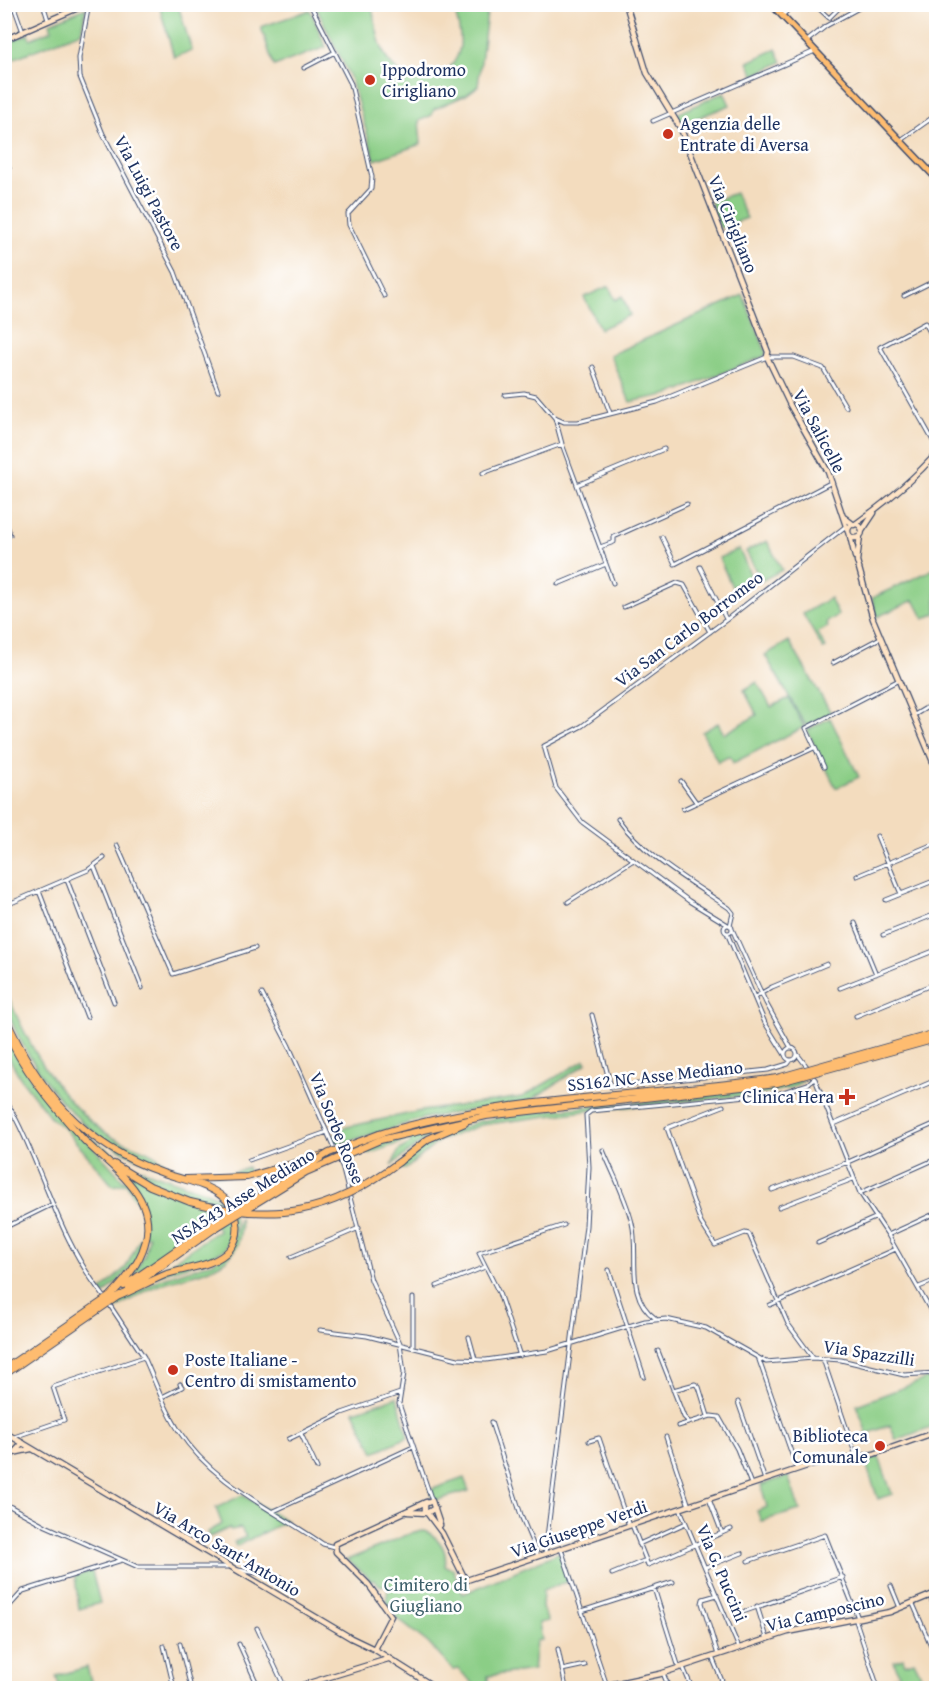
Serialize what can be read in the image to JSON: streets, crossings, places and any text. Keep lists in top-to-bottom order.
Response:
{
  "streets": {
    "highway": ["SS162 NC Asse Mediano", "NSA543 Asse Mediano"],
    "street": [
      "Via Luigi Pastore",
      "Via Cirigliano",
      "Via Salicelle",
      "Via San Carlo Borromeo",
      "Via Sorbe Rosse",
      "Via Spazzilli",
      "Via Giuseppe Verdi",
      "Via Arco Sant'Antonio",
      "Via G. Puccini",
      "Via Camposcino"
    ]
  },
  "crossings": [
    ["Via Cirigliano", "Via Salicelle"],
    ["SS162 NC Asse Mediano", "NSA543 Asse Mediano"],
    ["Via Giuseppe Verdi", "Via G. Puccini"],
    ["Via G. Puccini", "Via Camposcino"]
  ],
  "parks": ["Cimitero di Giugliano"],
  "places": {
    "other": [
      "Ippodromo Cirigliano",
      "Agenzia delle Entrate di Aversa",
      "Poste Italiane - Centro di smistamento",
      "Biblioteca Comunale"
    ],
    "health": ["Clinica Hera"]
  }
}
